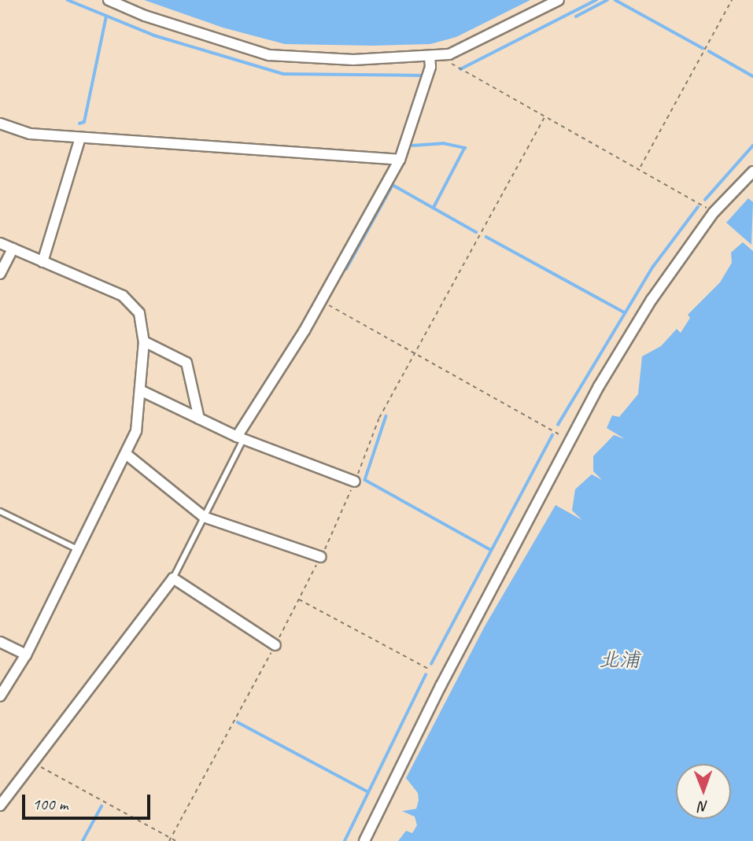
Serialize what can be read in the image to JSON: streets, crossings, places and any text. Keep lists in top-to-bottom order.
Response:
{
  "water": ["北浦"],
  "scale_bar": "100 m",
  "north": "bottom"
}
